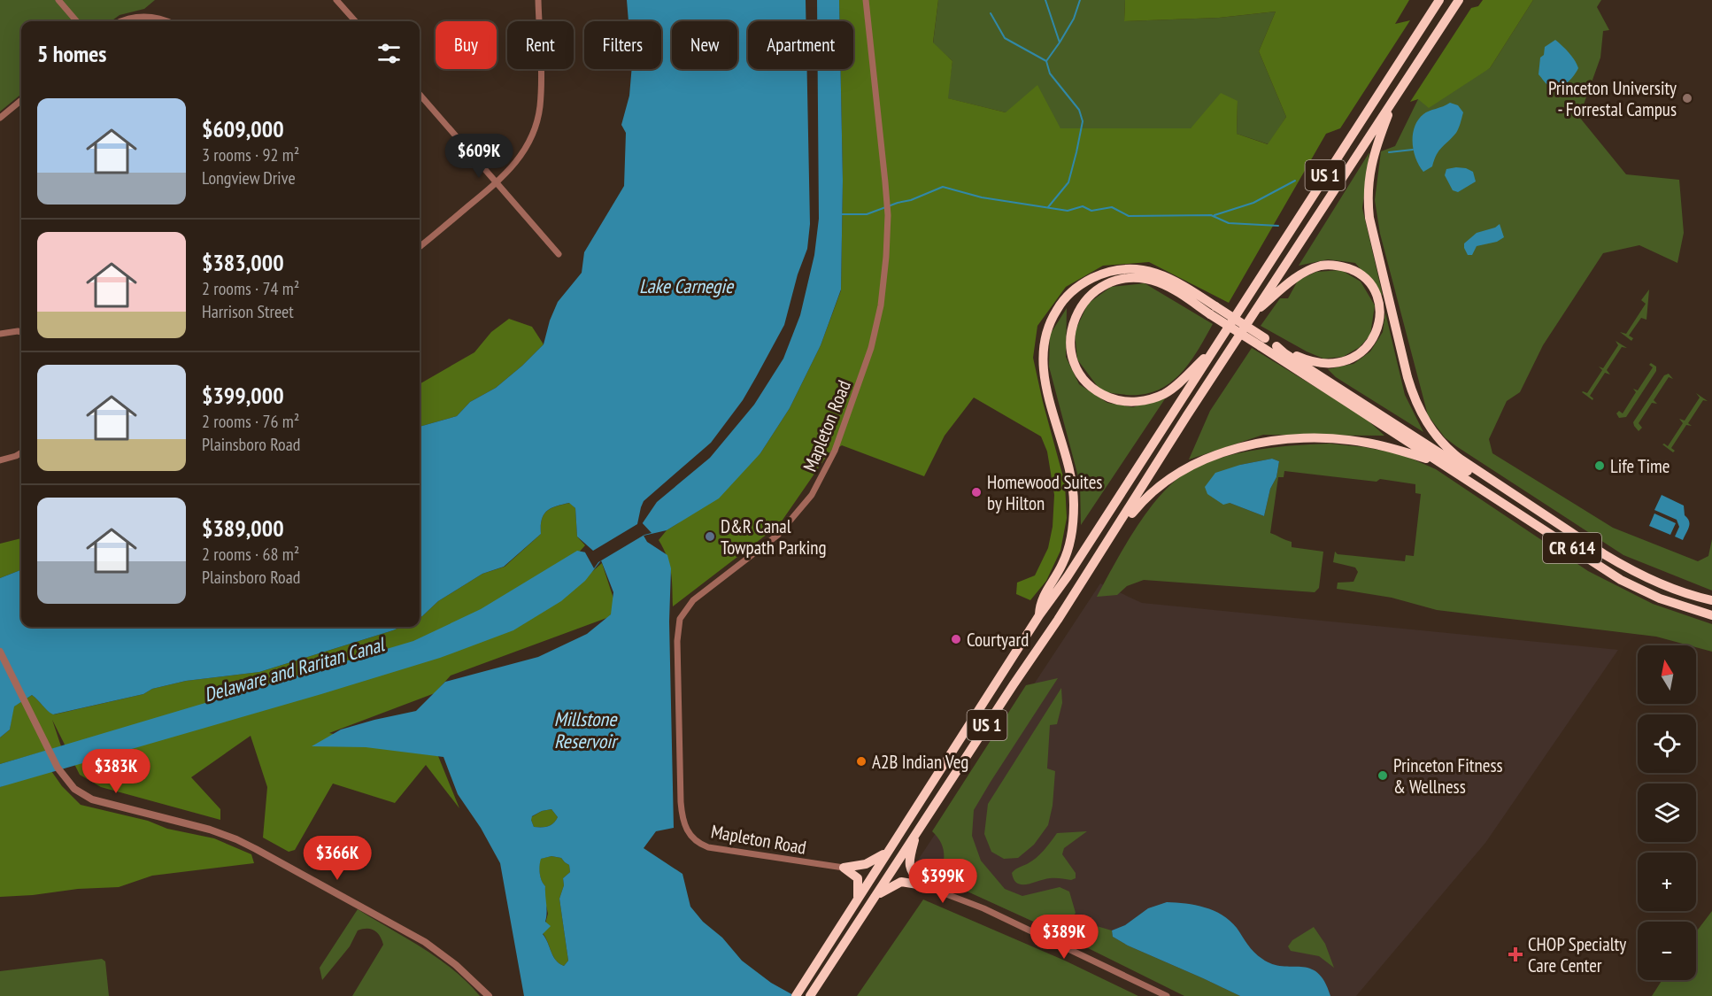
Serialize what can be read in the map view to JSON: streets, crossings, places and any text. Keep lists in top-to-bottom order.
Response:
{
  "streets": {
    "highway": ["US 1", "CR 614"],
    "street": ["Mapleton Road"]
  },
  "water": ["Lake Carnegie", "Delaware and Raritan Canal", "Millstone Reservoir"],
  "places": {
    "other": [
      "Princeton University - Forrestal Campus",
      "Life Time",
      "Homewood Suites by Hilton",
      "D&R Canal Towpath Parking",
      "Courtyard",
      "A2B Indian Veg",
      "Princeton Fitness & Wellness"
    ],
    "health": ["CHOP Specialty Care Center"]
  },
  "north": "top",
  "page": {
    "chip": [
      "Buy",
      "Rent",
      "Filters",
      "New",
      "Apartment"
    ],
    "heading": "5 homes",
    "list": [
      {
        "name": "$609,000",
        "note": "3 rooms · 92 m² · Longview Drive"
      },
      {
        "name": "$383,000",
        "note": "2 rooms · 74 m² · Harrison Street"
      },
      {
        "name": "$399,000",
        "note": "2 rooms · 76 m² · Plainsboro Road"
      },
      {
        "name": "$389,000",
        "note": "2 rooms · 68 m² · Plainsboro Road"
      }
    ],
    "price": [
      "$609K",
      "$383K",
      "$366K",
      "$399K",
      "$389K"
    ],
    "map_buttons": ["+", "−"]
  }
}
